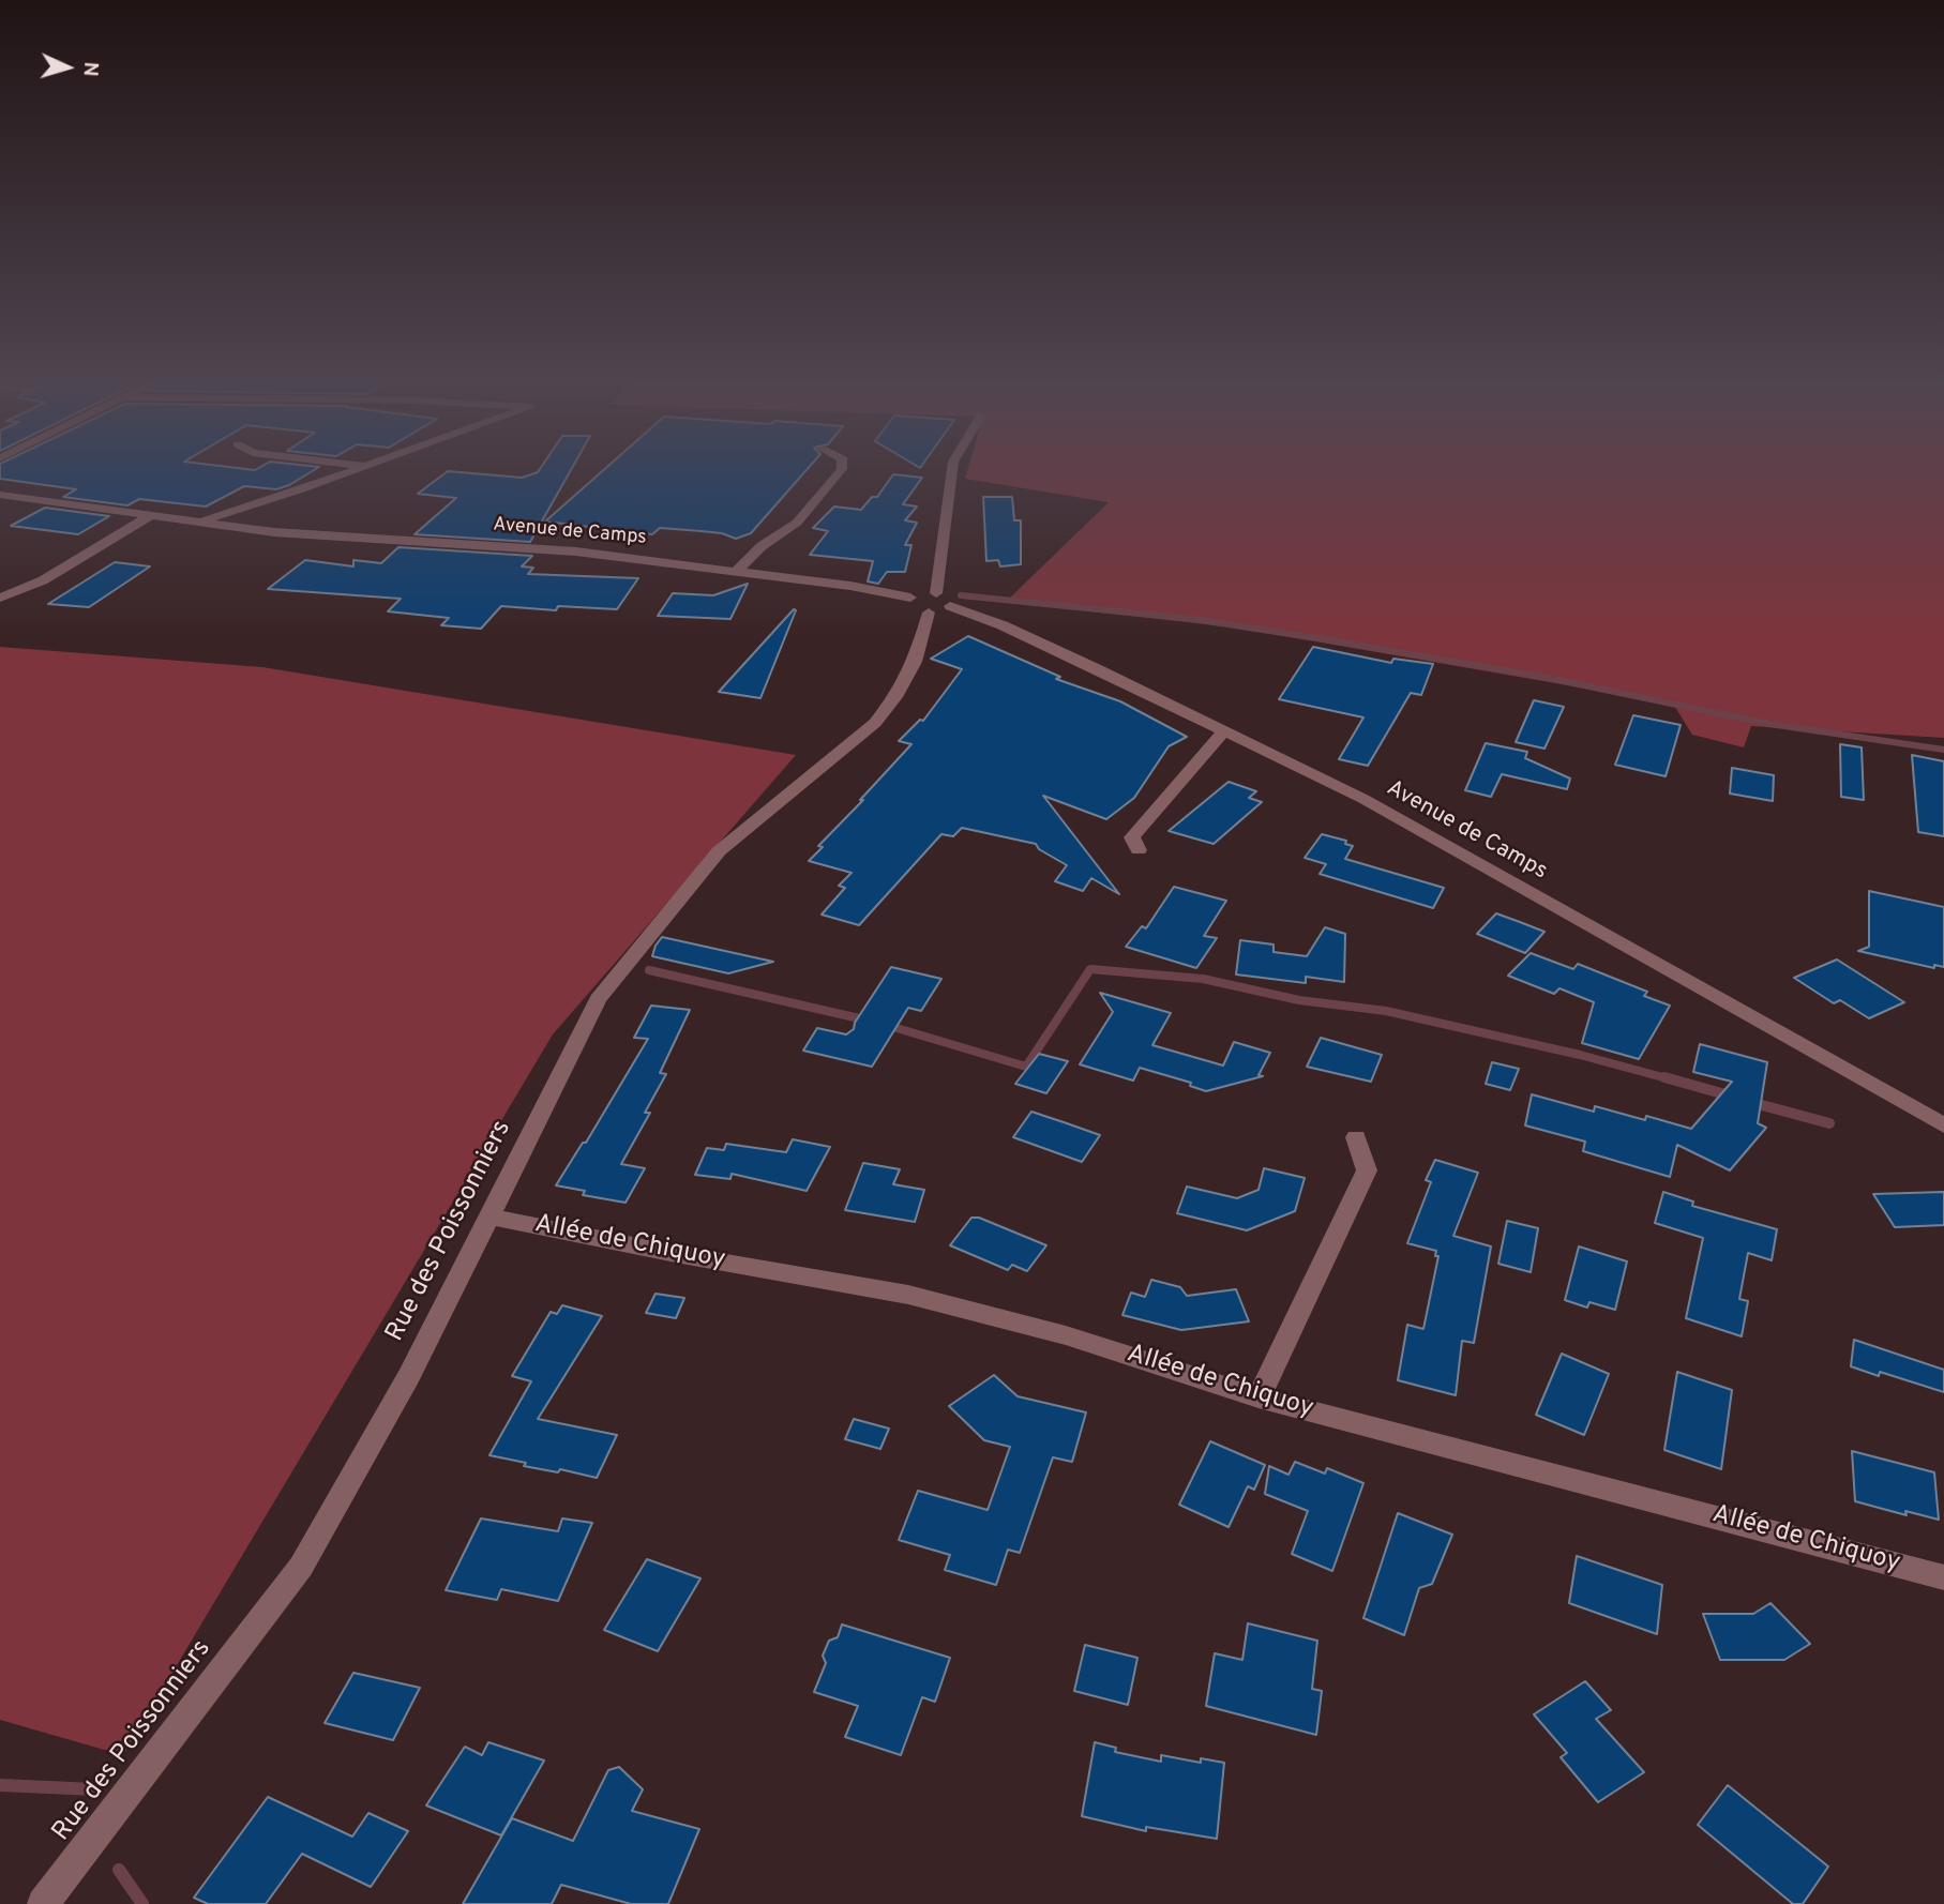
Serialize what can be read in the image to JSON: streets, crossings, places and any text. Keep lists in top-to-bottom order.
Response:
{
  "streets": {
    "street": ["Avenue de Camps", "Rue des Poissonniers", "Allée de Chiquoy"]
  },
  "crossings": [
    ["Avenue de Camps", "Rue des Poissonniers"],
    ["Rue des Poissonniers", "Allée de Chiquoy"]
  ],
  "north": "right"
}
